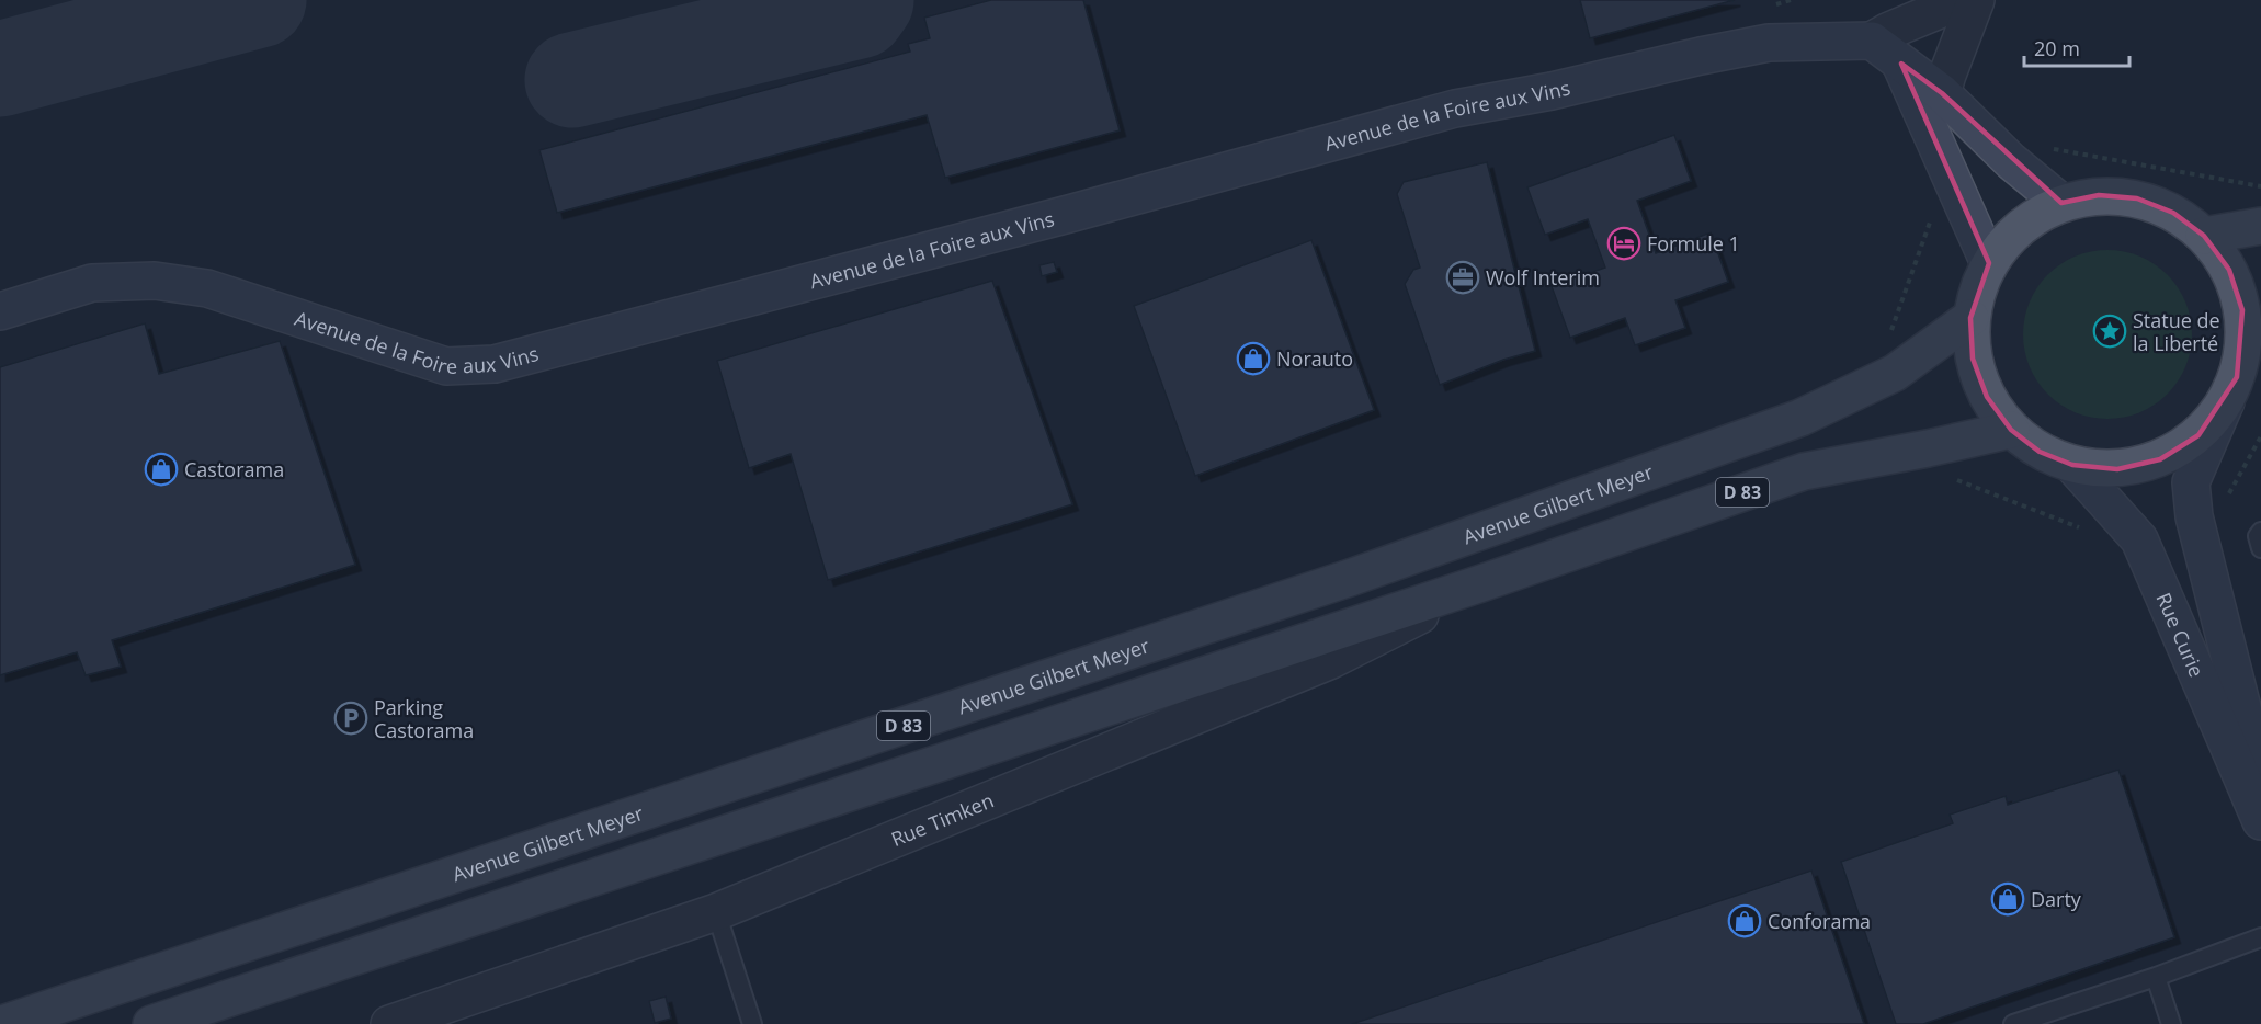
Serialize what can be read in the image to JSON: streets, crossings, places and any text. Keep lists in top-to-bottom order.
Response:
{
  "streets": {
    "main road": ["D 83", "Avenue Gilbert Meyer"],
    "street": ["Avenue de la Foire aux Vins", "Rue Curie", "Rue Timken"]
  },
  "crossings": [
    ["D 83", "Rue Timken"]
  ],
  "places": {
    "hotel": ["Formule 1"],
    "office": ["Wolf Interim"],
    "place": ["Statue de la Liberté"],
    "shop": [
      "Norauto",
      "Castorama",
      "Darty",
      "Conforama"
    ],
    "parking": ["Parking Castorama"]
  },
  "scale_bar": "20 m"
}
